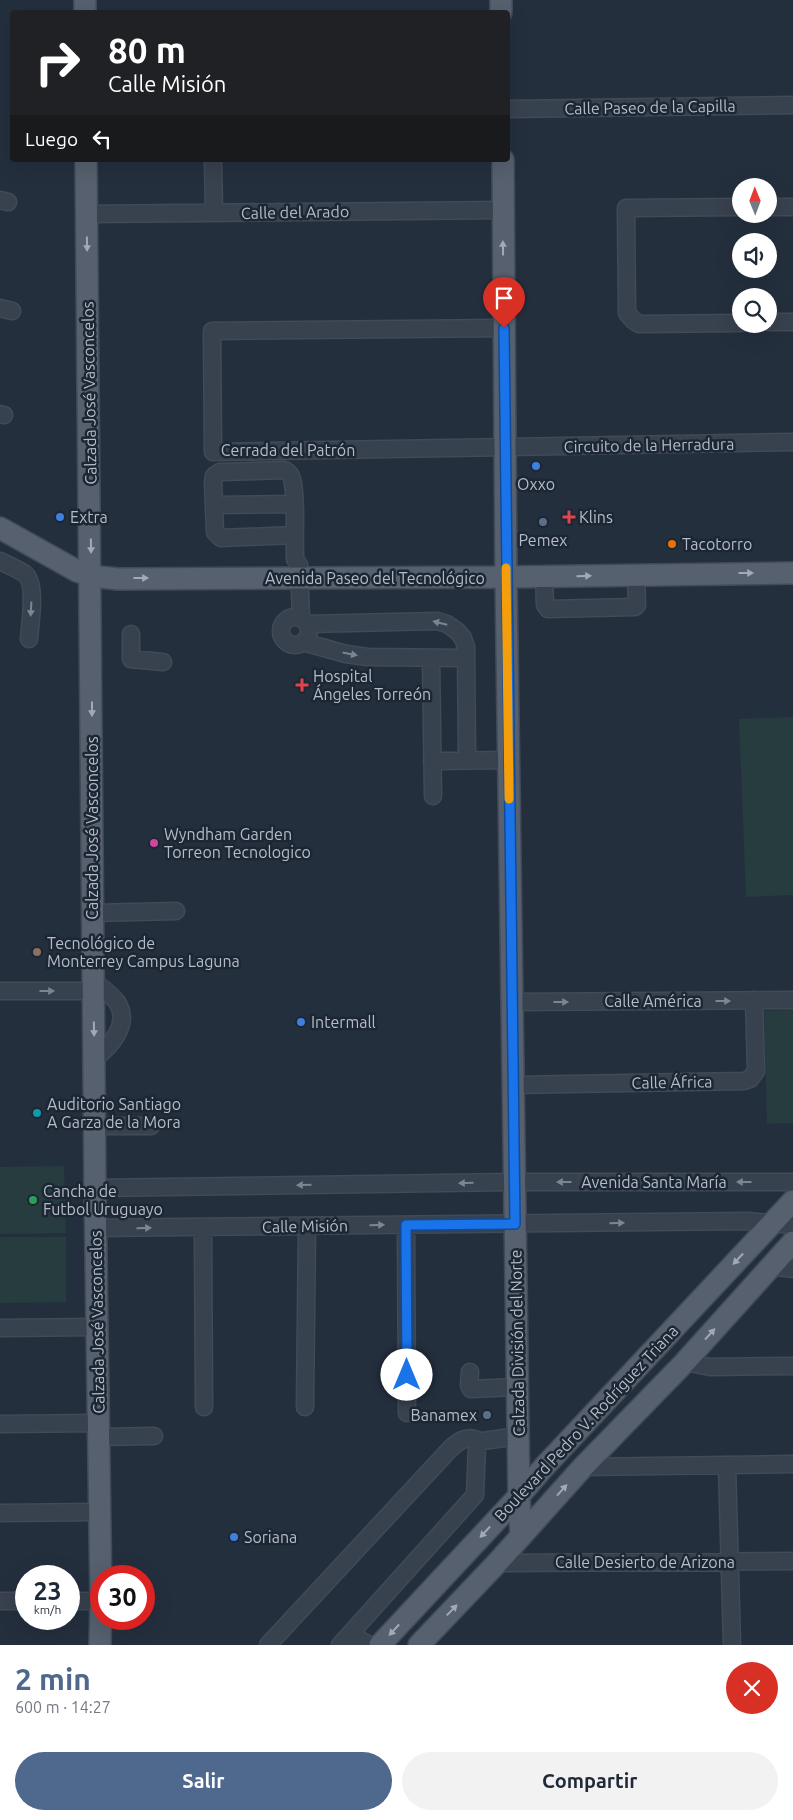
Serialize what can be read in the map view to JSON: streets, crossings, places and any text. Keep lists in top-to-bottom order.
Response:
{
  "streets": {
    "main road": [
      "Calzada José Vasconcelos",
      "Avenida Paseo del Tecnológico",
      "Calzada División del Norte",
      "Boulevard Pedro V. Rodríguez Triana"
    ],
    "street": [
      "Calle Paseo de la Capilla",
      "Calle del Arado",
      "Circuito de la Herradura",
      "Cerrada del Patrón",
      "Calle América",
      "Calle África",
      "Avenida Santa María",
      "Calle Misión",
      "Calle Desierto de Arizona"
    ]
  },
  "crossings": [
    ["Calle del Arado", "Calzada José Vasconcelos"],
    ["Calle del Arado", "Calzada División del Norte"],
    ["Calzada José Vasconcelos", "Avenida Paseo del Tecnológico"],
    ["Calzada José Vasconcelos", "Calle Misión"],
    ["Circuito de la Herradura", "Cerrada del Patrón"],
    ["Circuito de la Herradura", "Calzada División del Norte"],
    ["Cerrada del Patrón", "Calzada División del Norte"],
    ["Avenida Paseo del Tecnológico", "Calzada División del Norte"],
    ["Calle América", "Calle África"],
    ["Calle América", "Calzada División del Norte"],
    ["Calle África", "Calzada División del Norte"],
    ["Avenida Santa María", "Calzada División del Norte"],
    ["Calle Misión", "Calzada División del Norte"],
    ["Calzada División del Norte", "Boulevard Pedro V. Rodríguez Triana"],
    ["Boulevard Pedro V. Rodríguez Triana", "Calle Desierto de Arizona"]
  ],
  "one_way": ["Calzada José Vasconcelos", "Avenida Paseo del Tecnológico", "Calle América"],
  "places": {
    "other": [
      "Oxxo",
      "Extra",
      "Pemex",
      "Tacotorro",
      "Wyndham Garden Torreon Tecnologico",
      "Tecnológico de Monterrey Campus Laguna",
      "Intermall",
      "Auditorio Santiago A Garza de la Mora",
      "Cancha de Futbol Uruguayo",
      "Banamex",
      "Soriana"
    ],
    "health": ["Klins", "Hospital Ángeles Torreón"]
  },
  "north": "top",
  "page": {
    "turn": ["80 m", "Calle Misión"],
    "then": "Luego",
    "speed": "23 km/h",
    "limit": "30",
    "heading": ["2 min", "600 m · 14:27"],
    "buttons": ["Salir", "Compartir"]
  }
}
